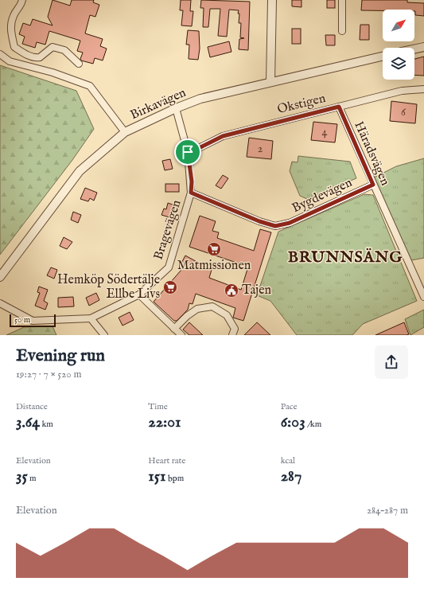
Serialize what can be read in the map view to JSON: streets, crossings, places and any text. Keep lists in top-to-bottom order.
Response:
{
  "streets": {
    "street": [
      "Birkavägen",
      "Okstigen",
      "Häradsvägen",
      "Bygdevägen",
      "Bragevägen"
    ]
  },
  "crossings": [
    ["Birkavägen", "Bragevägen"],
    ["Okstigen", "Häradsvägen"],
    ["Okstigen", "Bragevägen"],
    ["Häradsvägen", "Bygdevägen"],
    ["Bygdevägen", "Bragevägen"]
  ],
  "districts": ["BRUNNSÄNG"],
  "places": {
    "supermarket": ["Matmissionen", "Hemköp Södertälje Ellbe Livs"],
    "public building": ["Tajen"]
  },
  "house_numbers": ["6", "4", "2"],
  "scale_bar": "50 m",
  "north": "top right",
  "page": {
    "scale": "50 m",
    "heading": ["Evening run", "19:27 · 7 × 520 m"],
    "stats": [
      ["Distance", "3.64 km"],
      ["Time", "22:01"],
      ["Pace", "6:03 /km"],
      ["Elevation", "35 m"],
      ["Heart rate", "151 bpm"],
      ["kcal", "287"]
    ],
    "chart": ["Elevation", "284–287 m"]
  }
}
